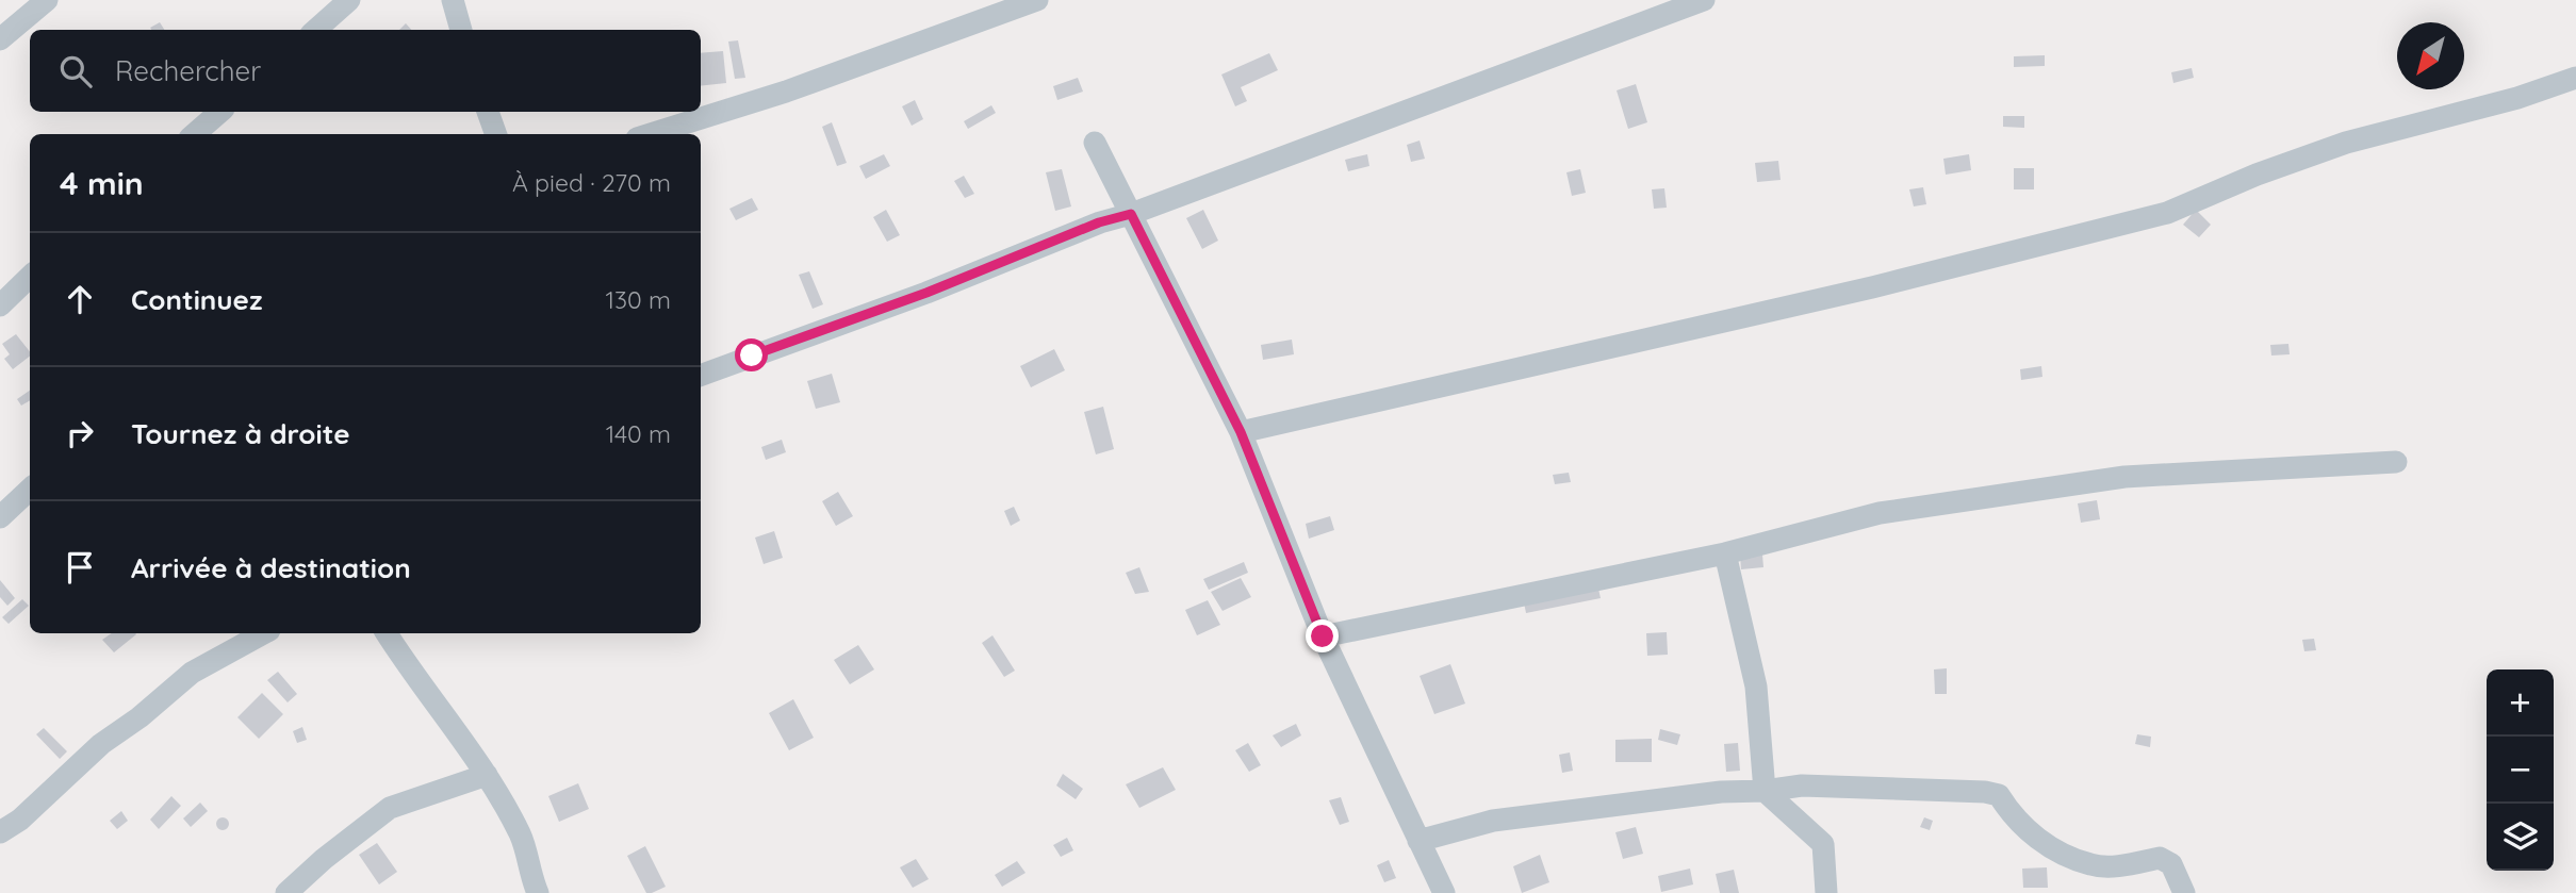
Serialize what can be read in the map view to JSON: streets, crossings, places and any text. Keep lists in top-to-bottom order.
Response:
{
  "north": "bottom left",
  "page": {
    "search": "Rechercher",
    "heading": ["4 min", "À pied · 270 m"],
    "list": [
      ["Continuez", "130 m"],
      ["Tournez à droite", "140 m"],
      "Arrivée à destination"
    ],
    "map_buttons": ["+", "−"]
  }
}
